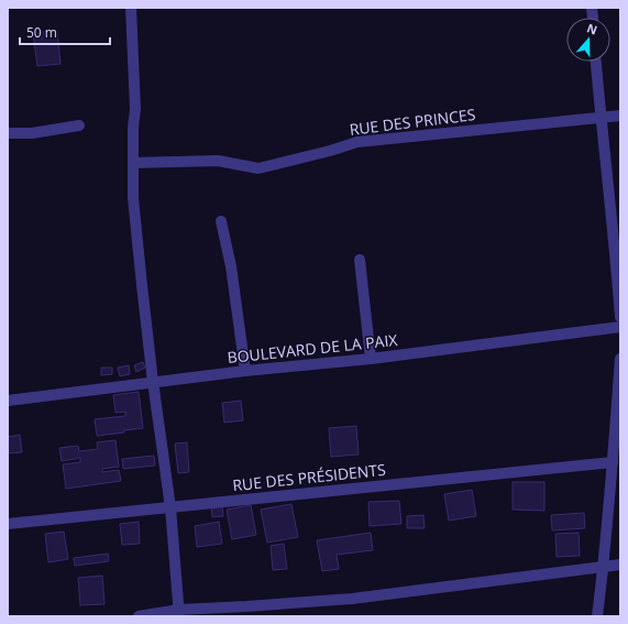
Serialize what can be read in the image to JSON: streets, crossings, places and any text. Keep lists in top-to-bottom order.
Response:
{
  "streets": {
    "street": ["RUE DES PRINCES", "BOULEVARD DE LA PAIX", "RUE DES PRÉSIDENTS"]
  },
  "scale_bar": "50 m",
  "north": "top"
}
